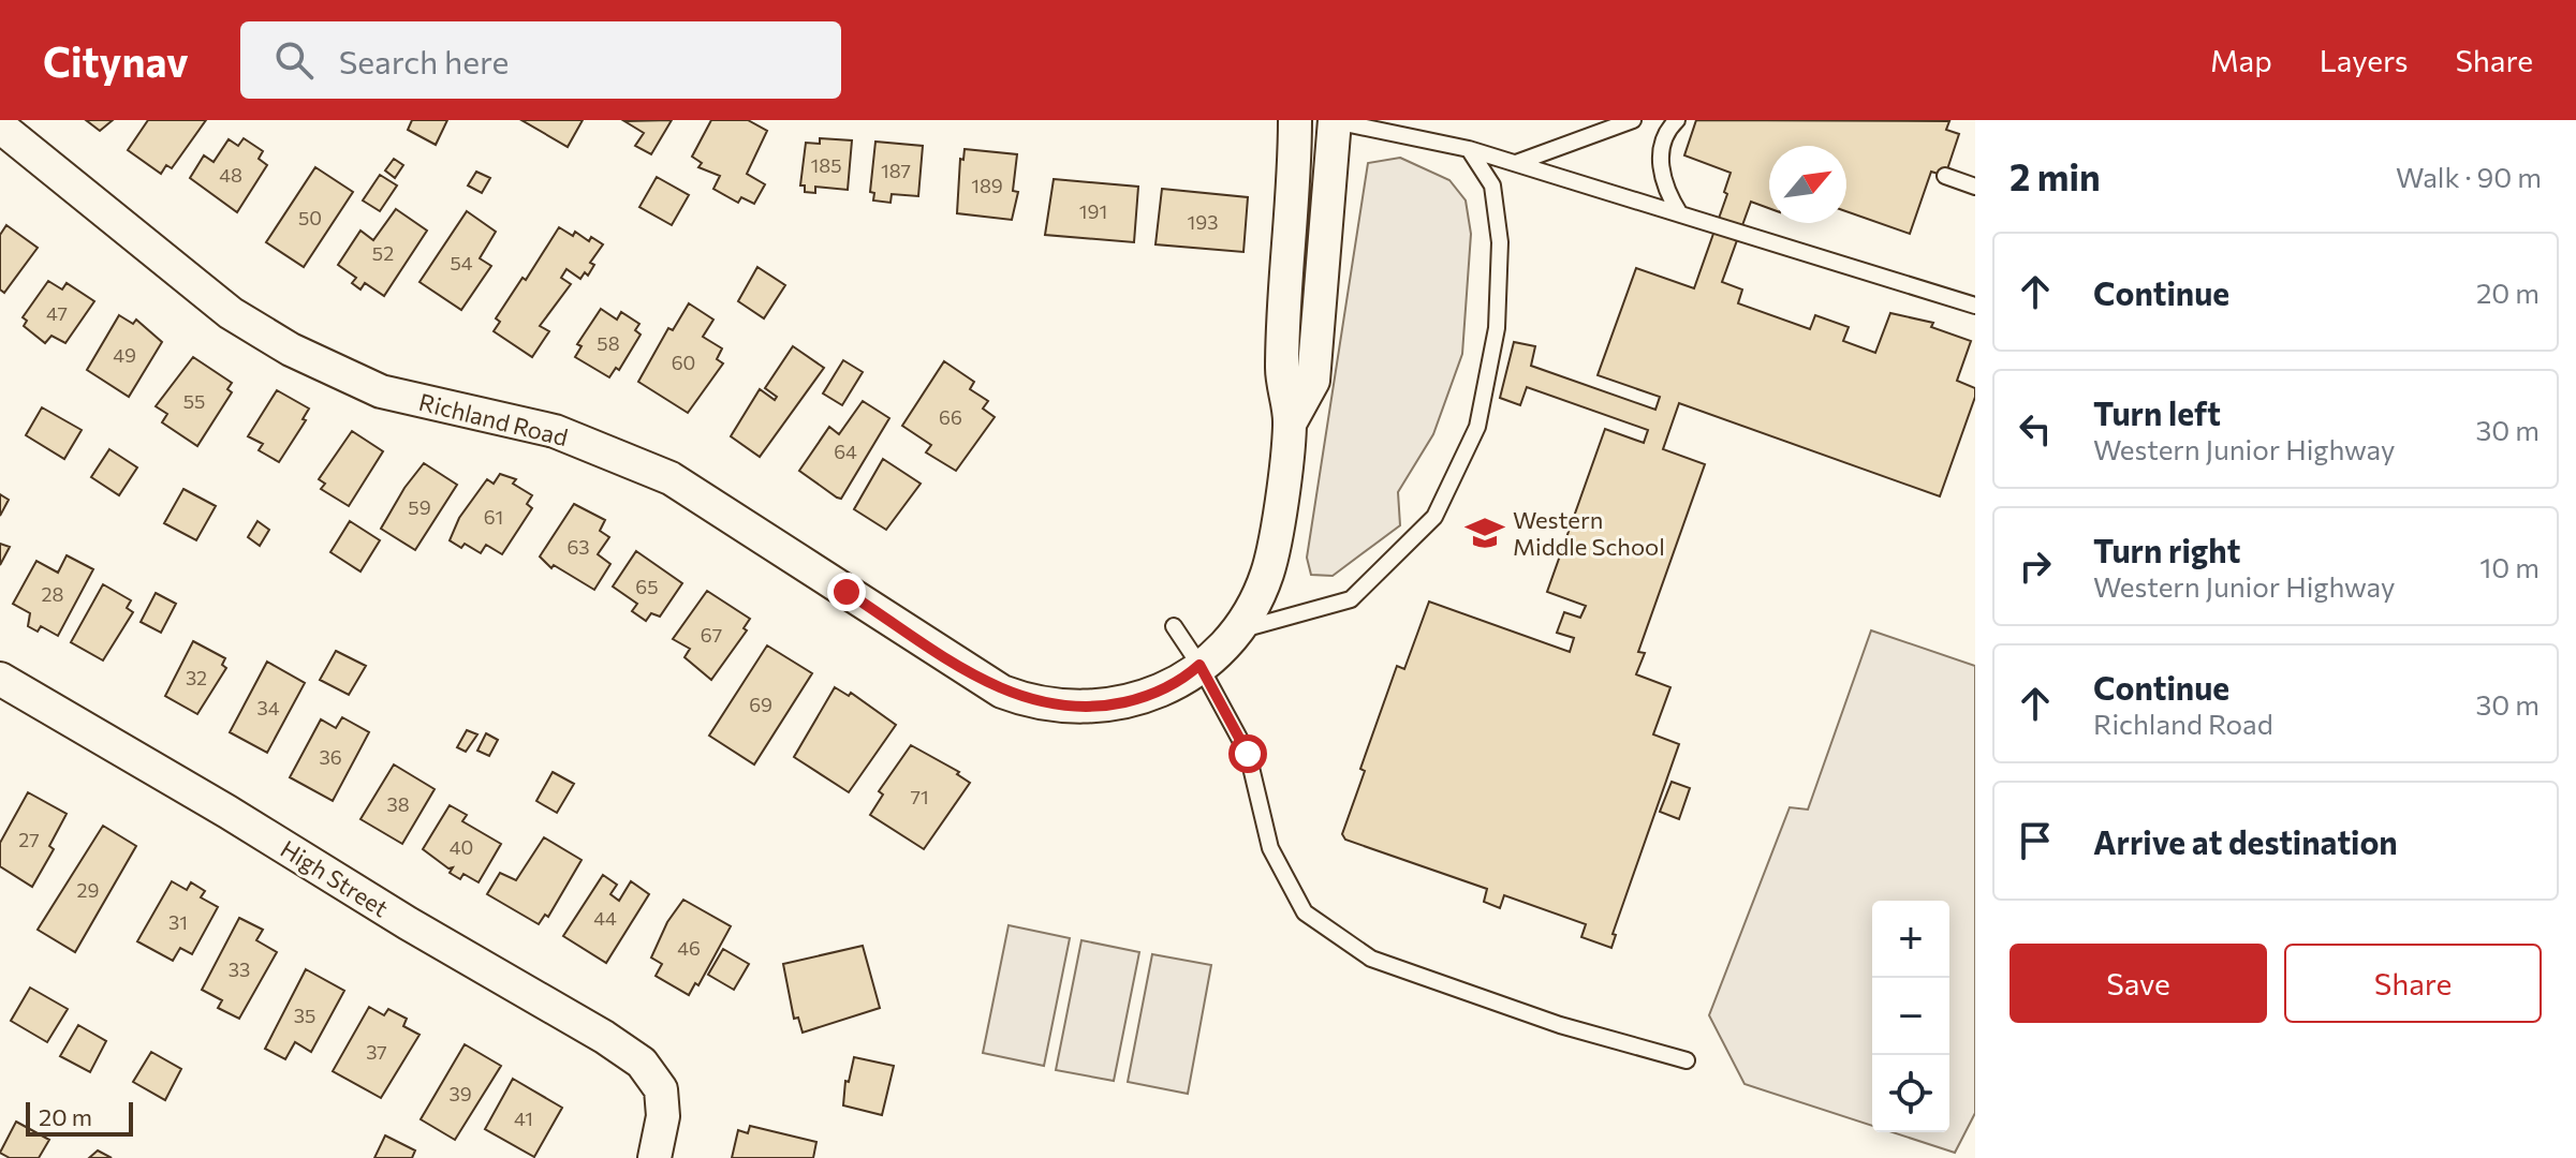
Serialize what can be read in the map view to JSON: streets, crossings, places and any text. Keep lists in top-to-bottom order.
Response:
{
  "streets": {
    "street": ["Richland Road", "High Street"]
  },
  "places": {
    "school or university": ["Western Middle School"]
  },
  "house_numbers": [
    "185",
    "187",
    "48",
    "189",
    "191",
    "50",
    "193",
    "52",
    "54",
    "47",
    "58",
    "49",
    "60",
    "55",
    "66",
    "64",
    "59",
    "61",
    "63",
    "65",
    "28",
    "67",
    "32",
    "69",
    "34",
    "36",
    "71",
    "38",
    "27",
    "40",
    "29",
    "44",
    "31",
    "46",
    "33",
    "35",
    "37",
    "39",
    "41"
  ],
  "scale_bar": "20 m",
  "north": "top right",
  "page": {
    "header": "Citynav",
    "search": "Search here",
    "nav": ["Map", "Layers", "Share"],
    "heading": ["2 min", "Walk · 90 m"],
    "list": [
      ["Continue", "20 m"],
      ["Turn left", "Western Junior Highway", "30 m"],
      ["Turn right", "Western Junior Highway", "10 m"],
      ["Continue", "Richland Road", "30 m"],
      "Arrive at destination"
    ],
    "map_buttons": ["+", "−"],
    "buttons": ["Save", "Share"],
    "scale": "20 m"
  }
}
